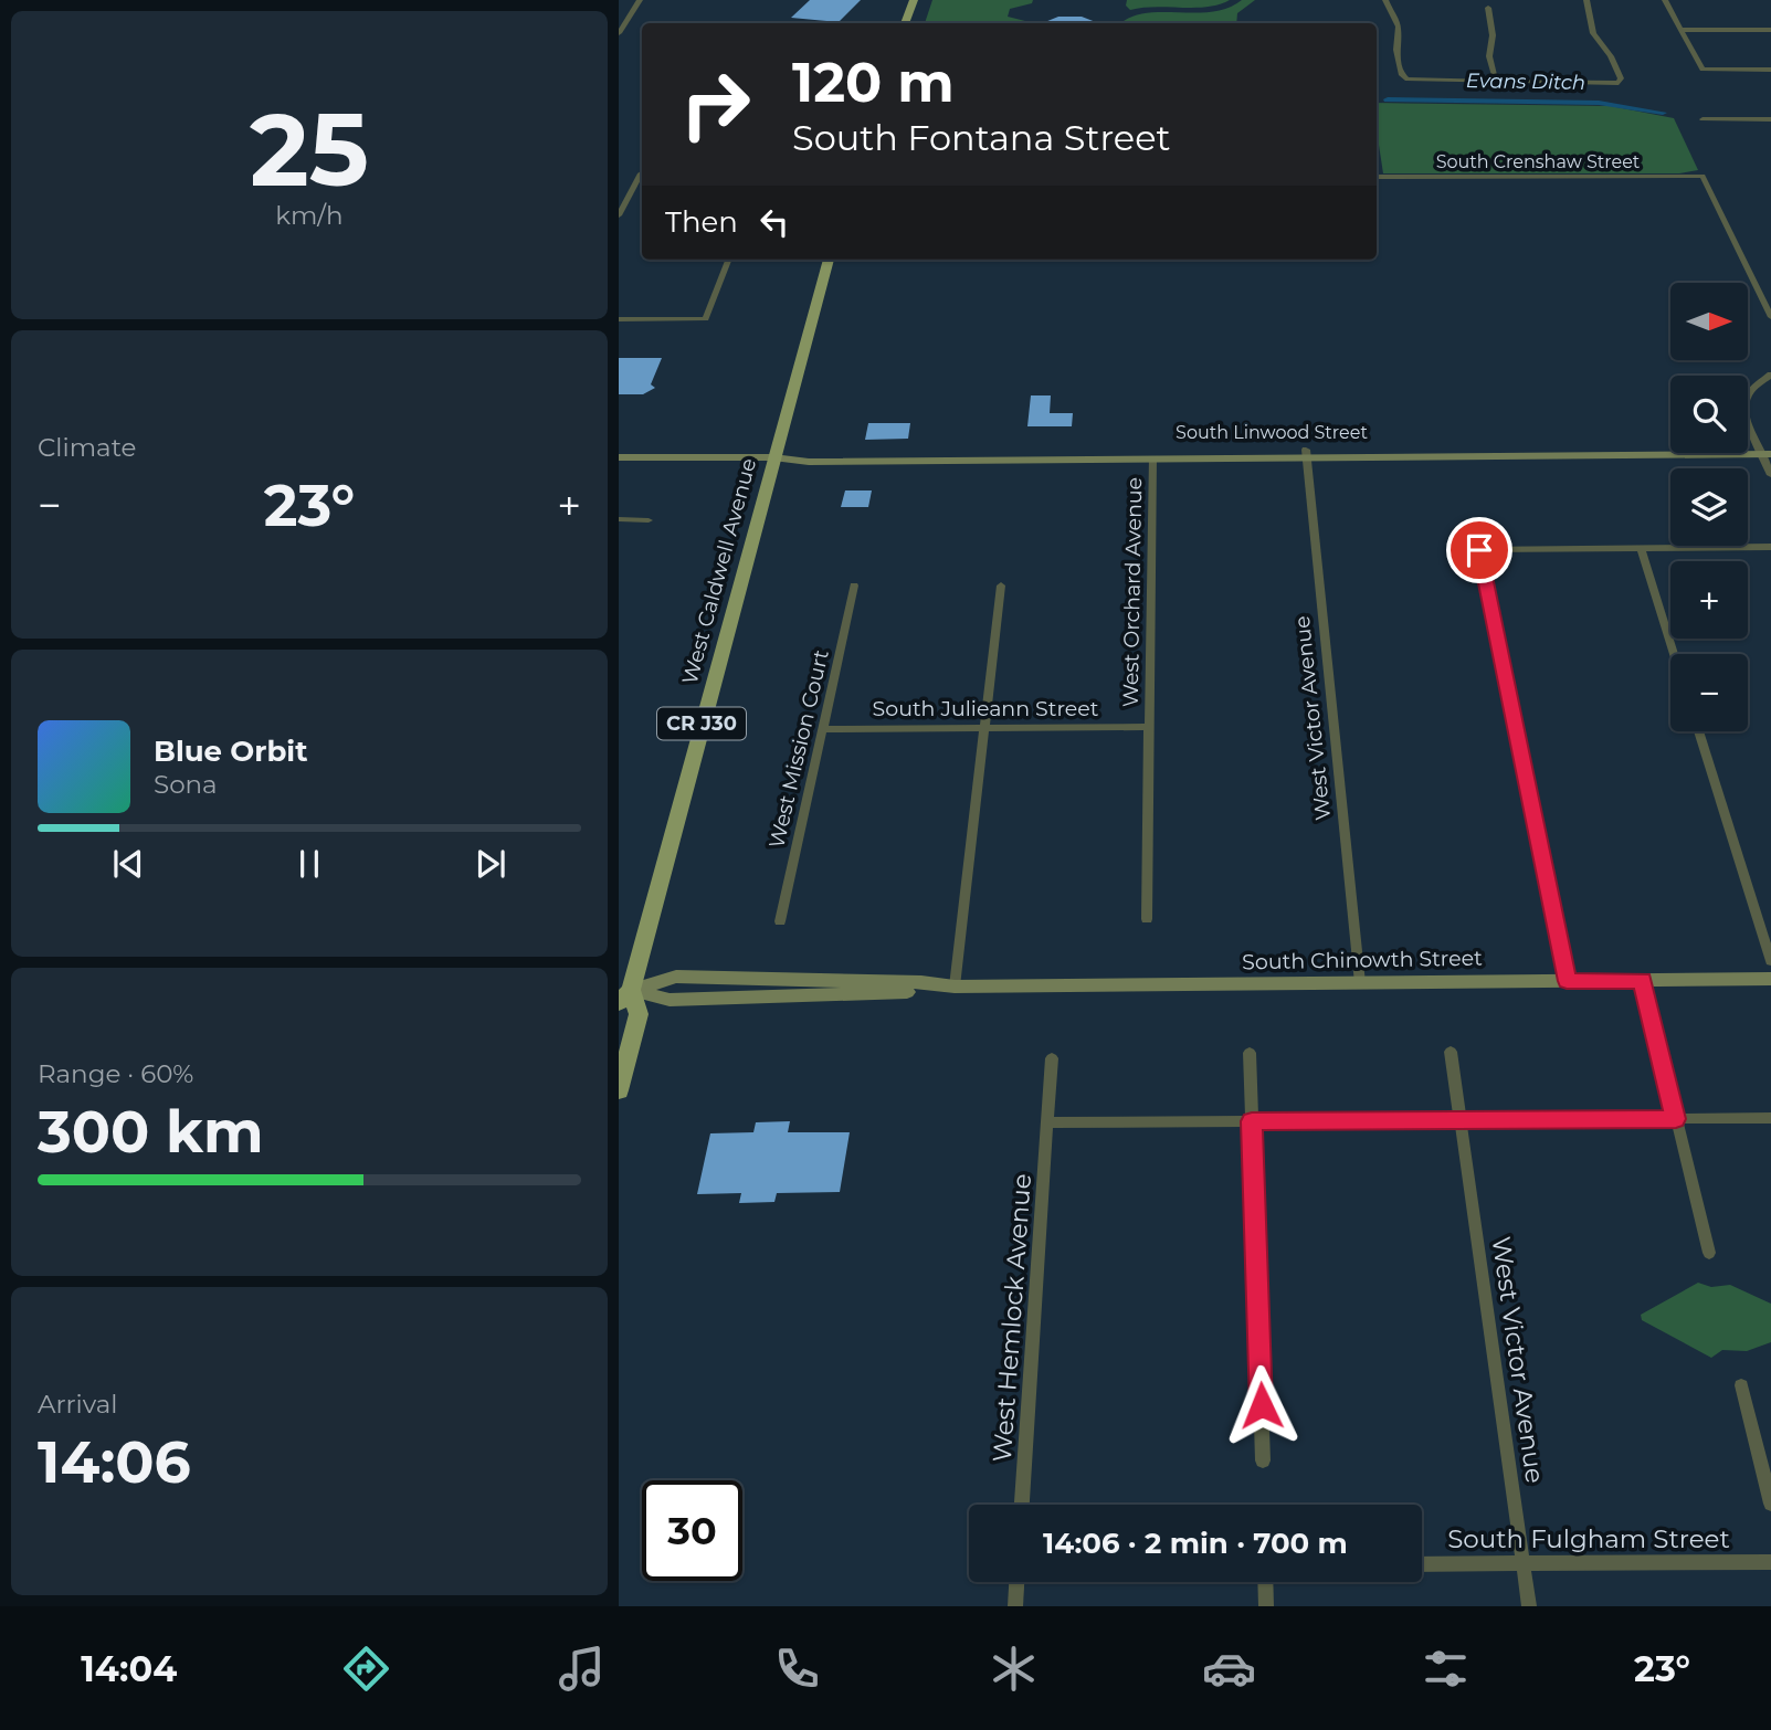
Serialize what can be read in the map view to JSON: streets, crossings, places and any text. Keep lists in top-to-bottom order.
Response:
{
  "streets": {
    "main road": ["West Caldwell Avenue", "CR J30"],
    "street": [
      "South Crenshaw Street",
      "South Linwood Street",
      "West Orchard Avenue",
      "South Julieann Street",
      "West Victor Avenue",
      "West Mission Court",
      "South Chinowth Street",
      "West Hemlock Avenue",
      "South Fulgham Street"
    ]
  },
  "crossings": [
    ["South Linwood Street", "West Caldwell Avenue"],
    ["South Linwood Street", "West Orchard Avenue"],
    ["South Linwood Street", "West Victor Avenue"],
    ["West Caldwell Avenue", "South Chinowth Street"],
    ["West Orchard Avenue", "South Julieann Street"],
    ["South Julieann Street", "West Mission Court"],
    ["West Victor Avenue", "South Chinowth Street"],
    ["West Victor Avenue", "South Fulgham Street"]
  ],
  "water": ["Evans Ditch"],
  "north": "right",
  "page": {
    "tile": [
      ["25", "km/h"],
      "Climate",
      ["Range · 60%", "300 km"],
      ["Arrival", "14:06"]
    ],
    "turn": ["120 m", "South Fontana Street"],
    "then": "Then",
    "map_buttons": ["+", "−"],
    "heat": ["−", "23°", "+"],
    "song": ["Blue Orbit", "Sona"],
    "limit": "30",
    "trip": "14:06 · 2 min · 700 m",
    "tabs": ["14:04", "23°"]
  }
}
